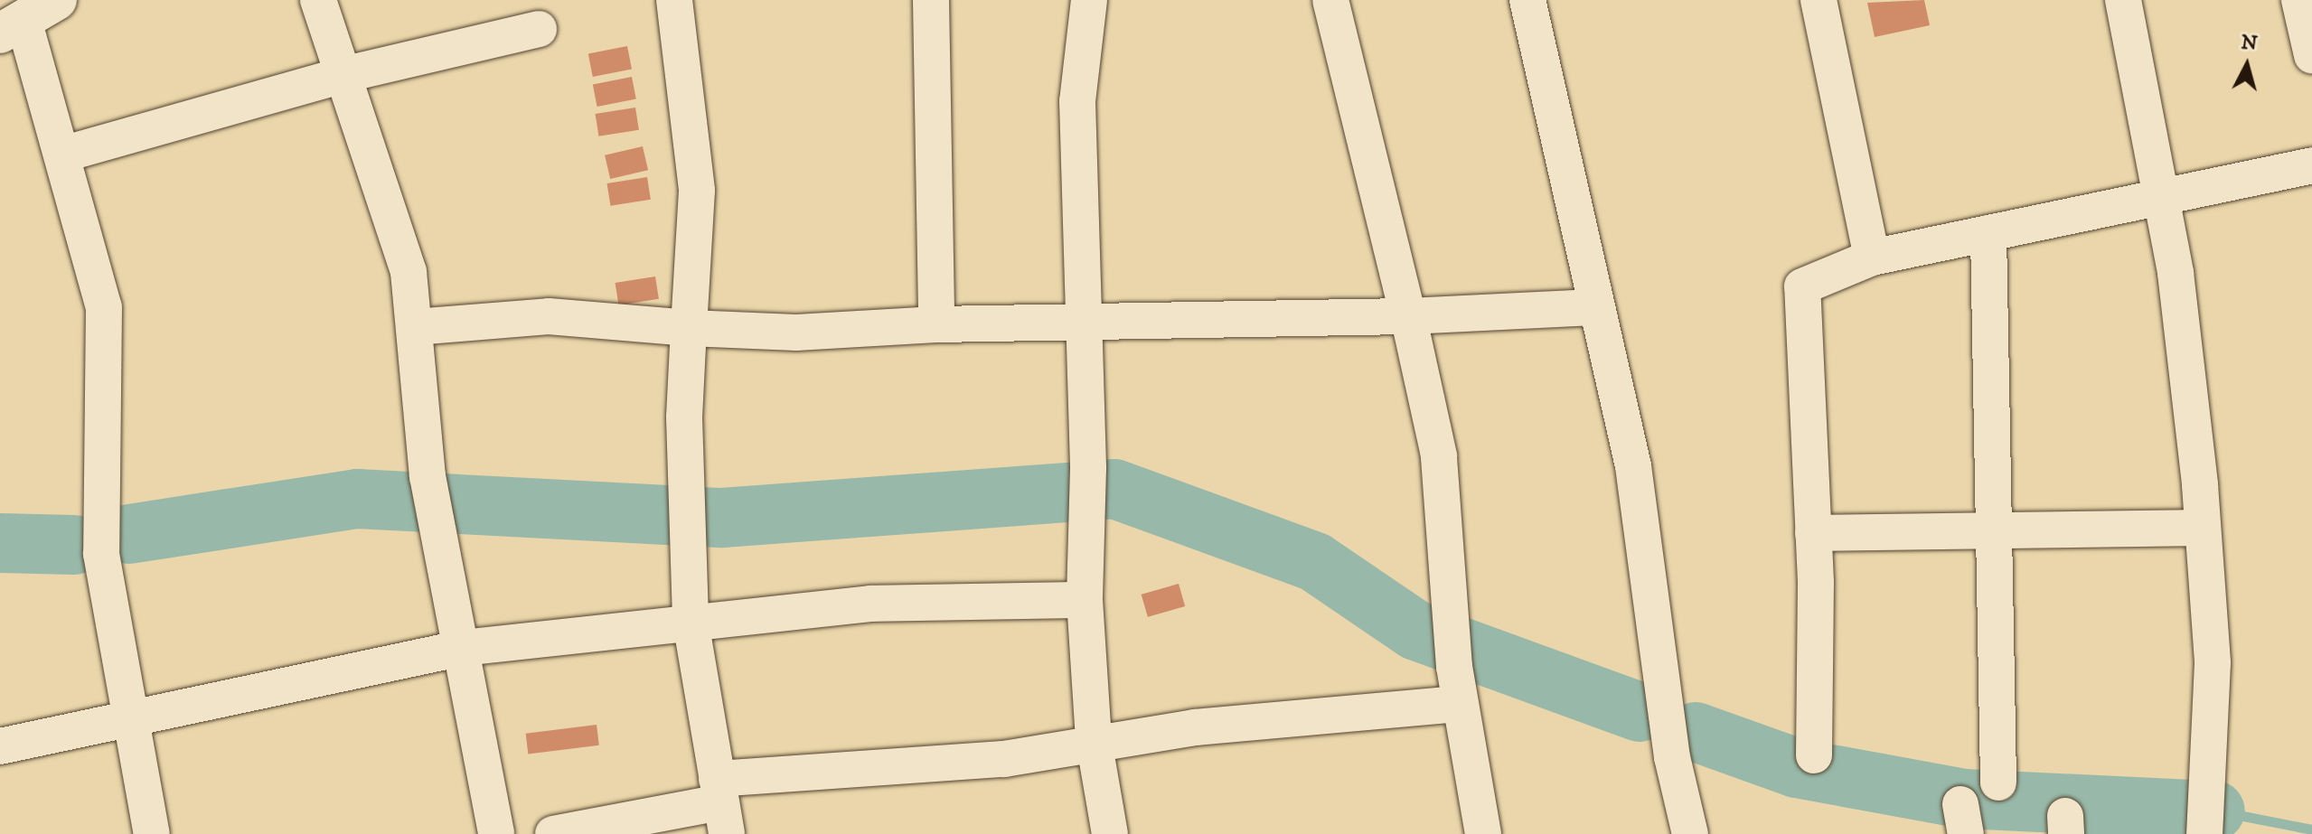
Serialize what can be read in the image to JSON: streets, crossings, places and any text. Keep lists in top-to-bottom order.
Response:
{
  "north": "top"
}
